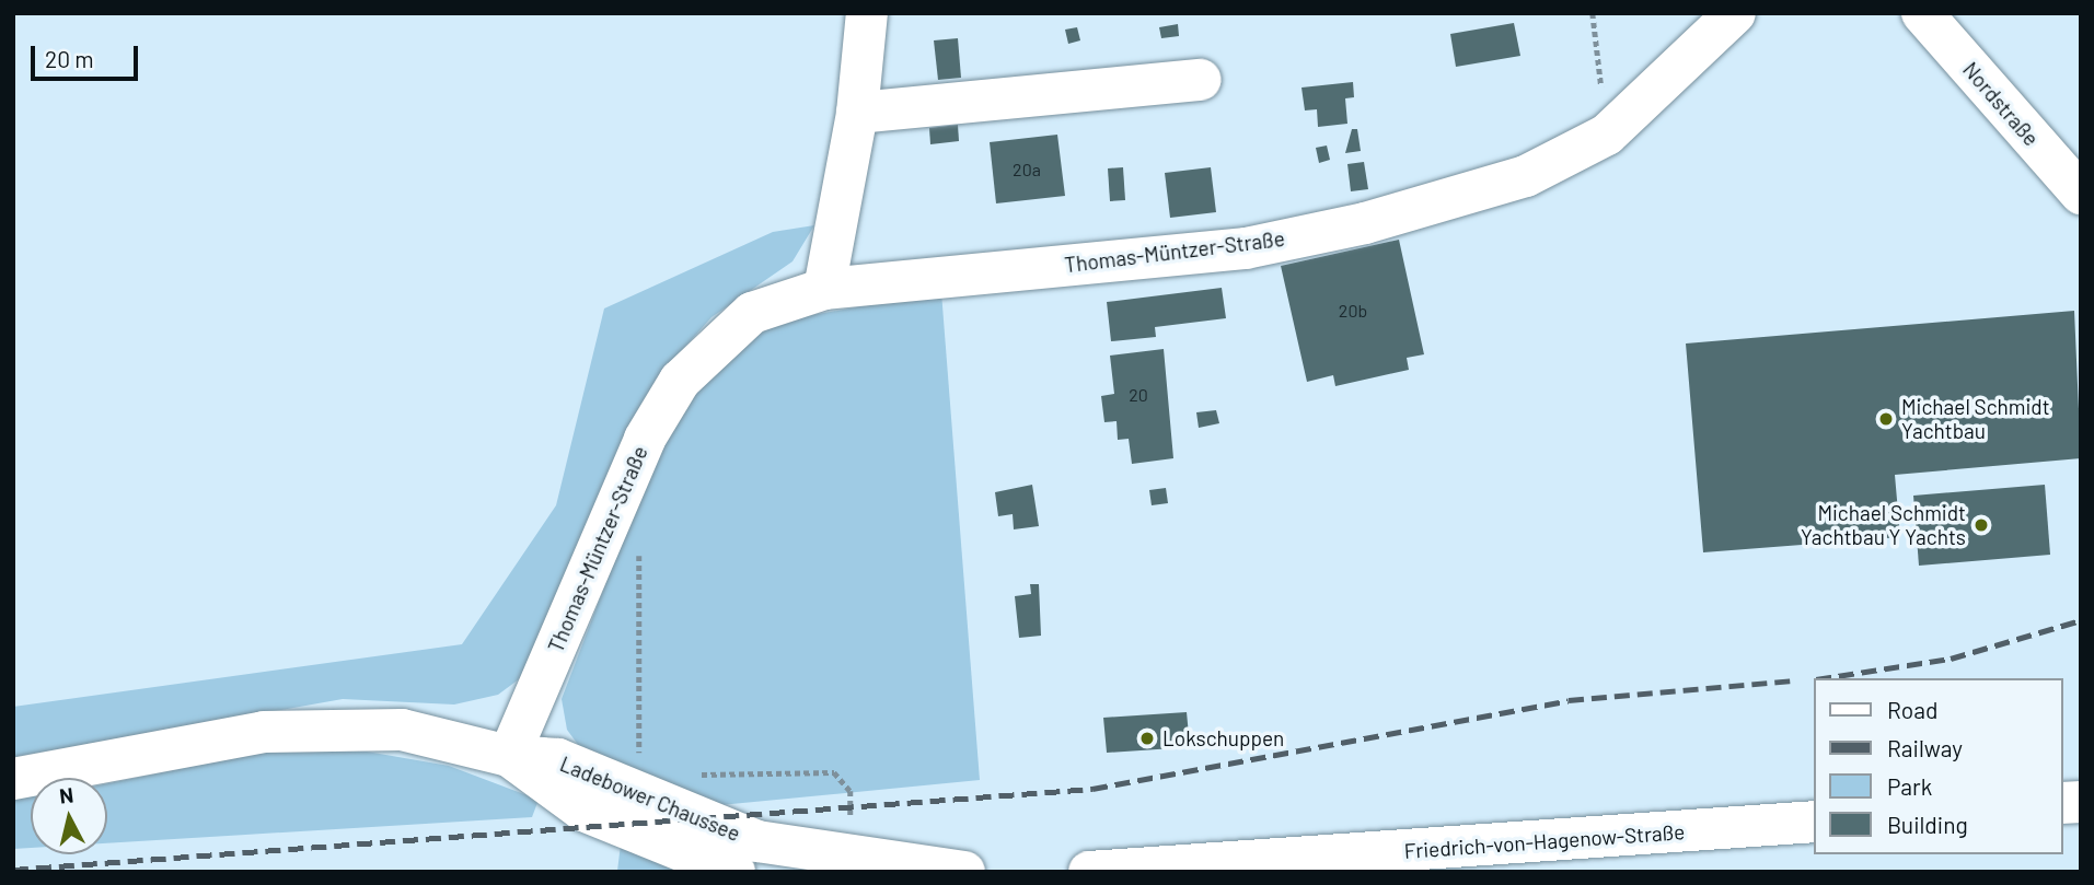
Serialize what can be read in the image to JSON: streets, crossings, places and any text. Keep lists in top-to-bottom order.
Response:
{
  "streets": {
    "street": [
      "Nordstraße",
      "Thomas-Müntzer-Straße",
      "Ladebower Chaussee",
      "Friedrich-von-Hagenow-Straße"
    ]
  },
  "crossings": [
    ["Thomas-Müntzer-Straße", "Ladebower Chaussee"]
  ],
  "places": ["Michael Schmidt Yachtbau", "Michael Schmidt Yachtbau Y Yachts", "Lokschuppen"],
  "house_numbers": ["20a", "20b", "20"],
  "legend": [
    "Road",
    "Railway",
    "Park",
    "Building"
  ],
  "scale_bar": "20 m",
  "north": "top"
}
